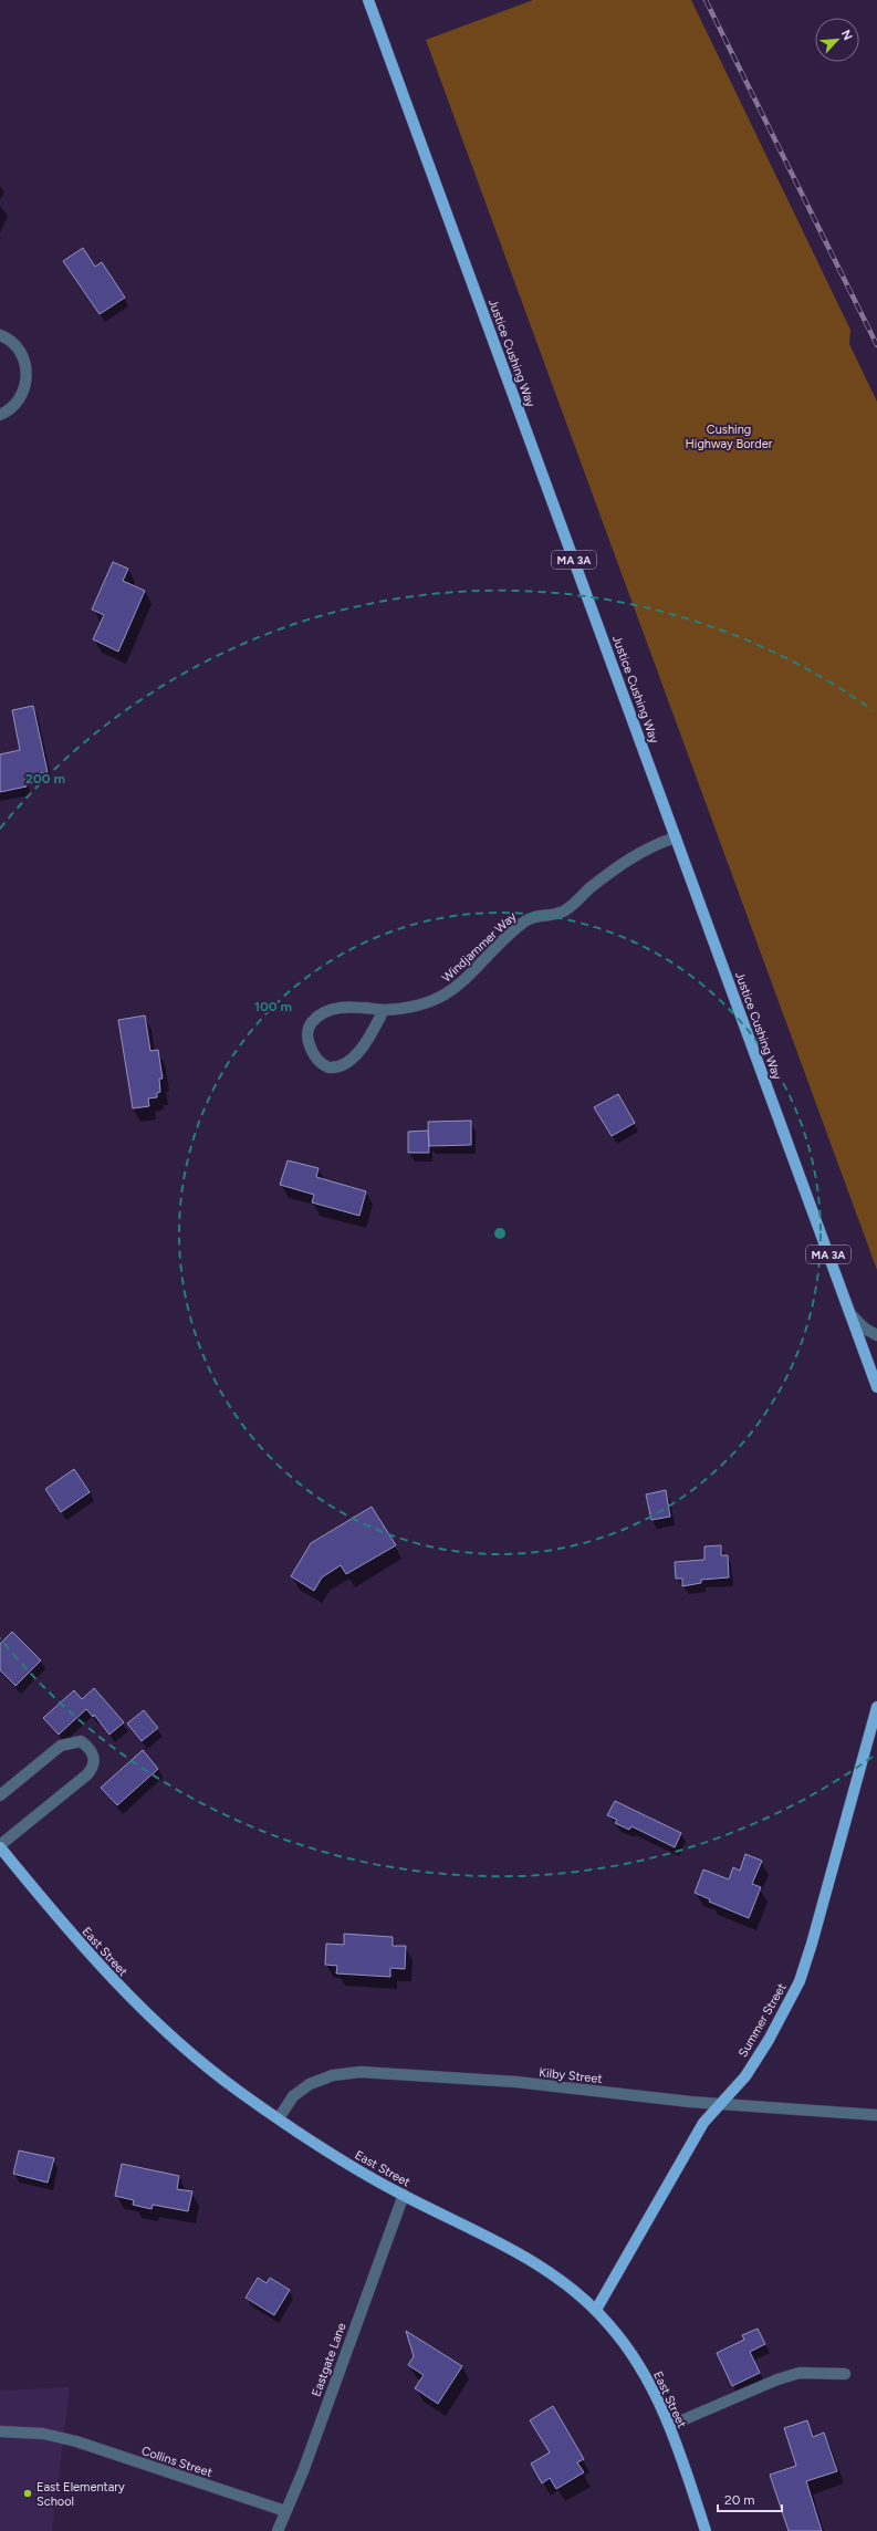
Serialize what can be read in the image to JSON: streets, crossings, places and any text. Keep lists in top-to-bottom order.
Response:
{
  "streets": {
    "main road": [
      "Justice Cushing Way",
      "MA 3A",
      "East Street",
      "Summer Street"
    ],
    "street": [
      "Windjammer Way",
      "Kilby Street",
      "Eastgate Lane",
      "Collins Street"
    ]
  },
  "crossings": [
    ["Justice Cushing Way", "Windjammer Way"],
    ["East Street", "Summer Street"],
    ["East Street", "Kilby Street"],
    ["East Street", "Eastgate Lane"],
    ["Summer Street", "Kilby Street"],
    ["Eastgate Lane", "Collins Street"]
  ],
  "parks": ["Cushing Highway Border"],
  "places": ["East Elementary School"],
  "scale_bar": "20 m",
  "north": "top right",
  "rings": ["200 m", "100 m"]
}
